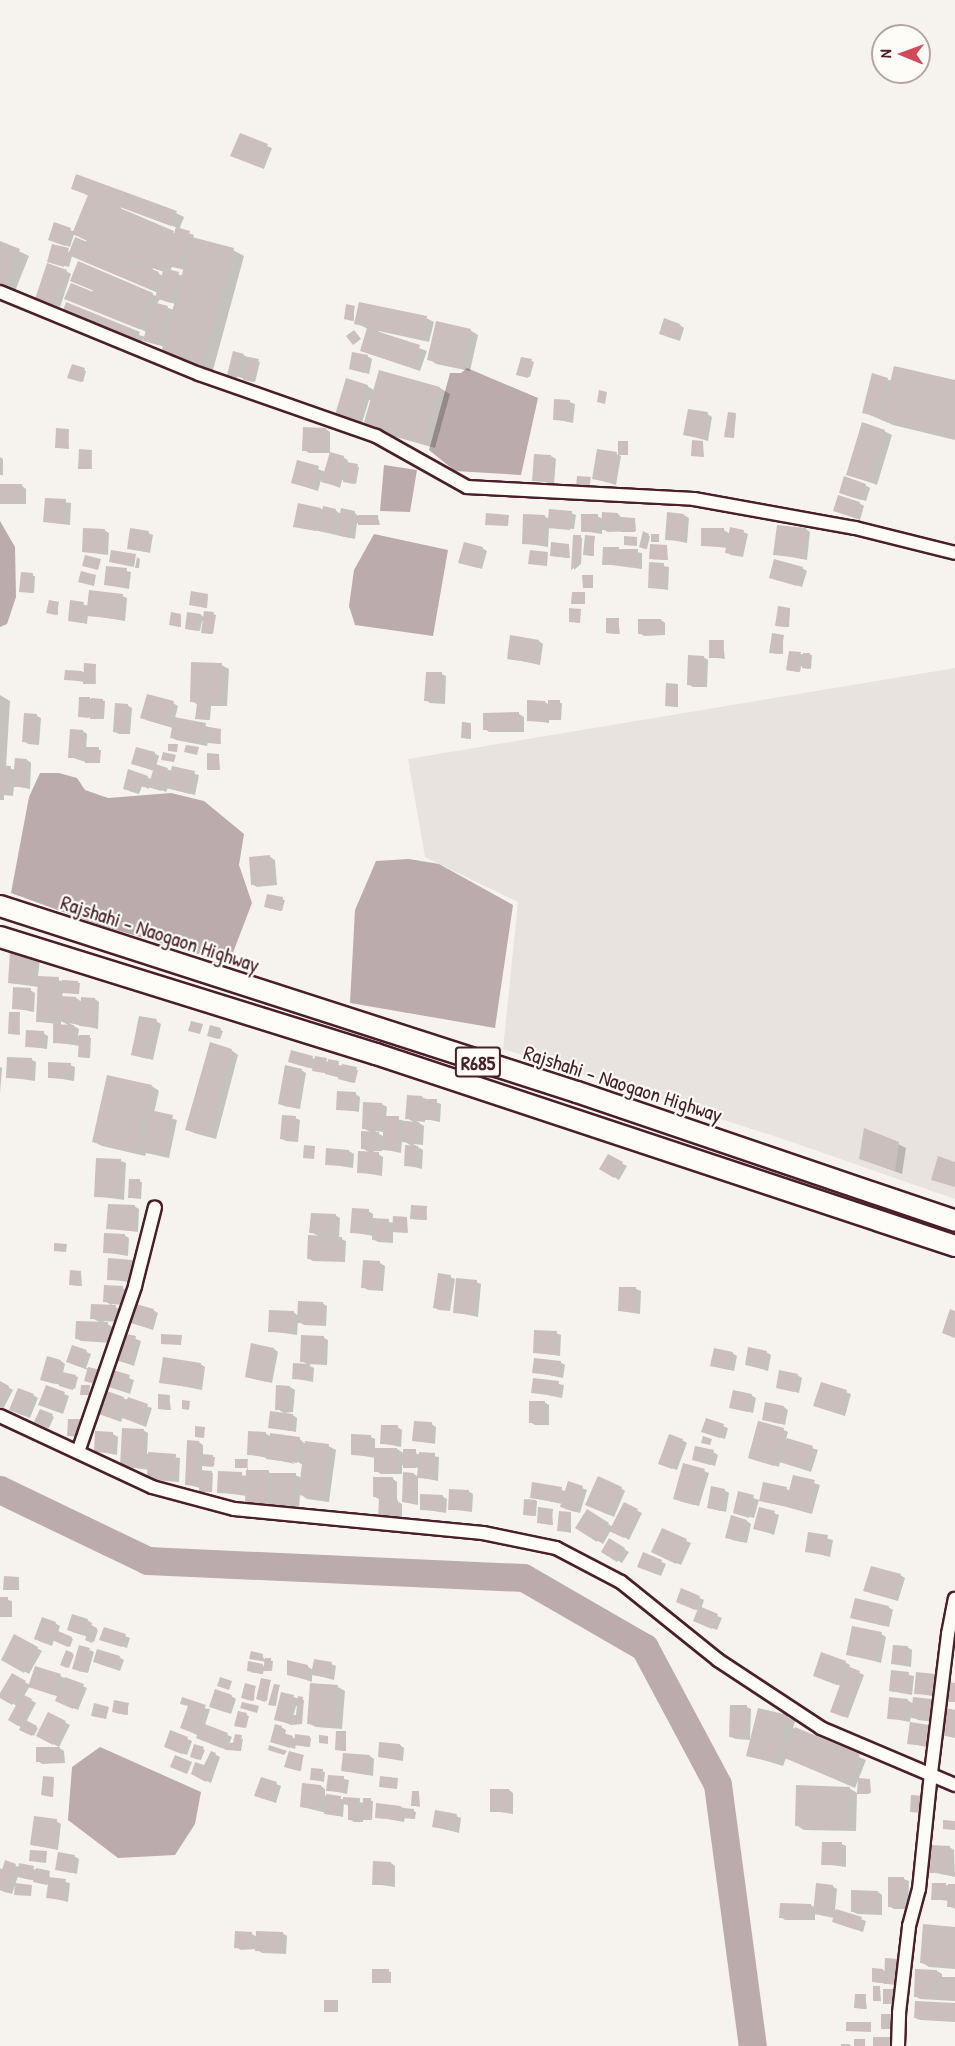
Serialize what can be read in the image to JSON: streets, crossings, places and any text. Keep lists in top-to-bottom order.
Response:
{
  "streets": {
    "main road": ["Rajshahi - Naogaon Highway", "R685"]
  },
  "north": "left"
}
